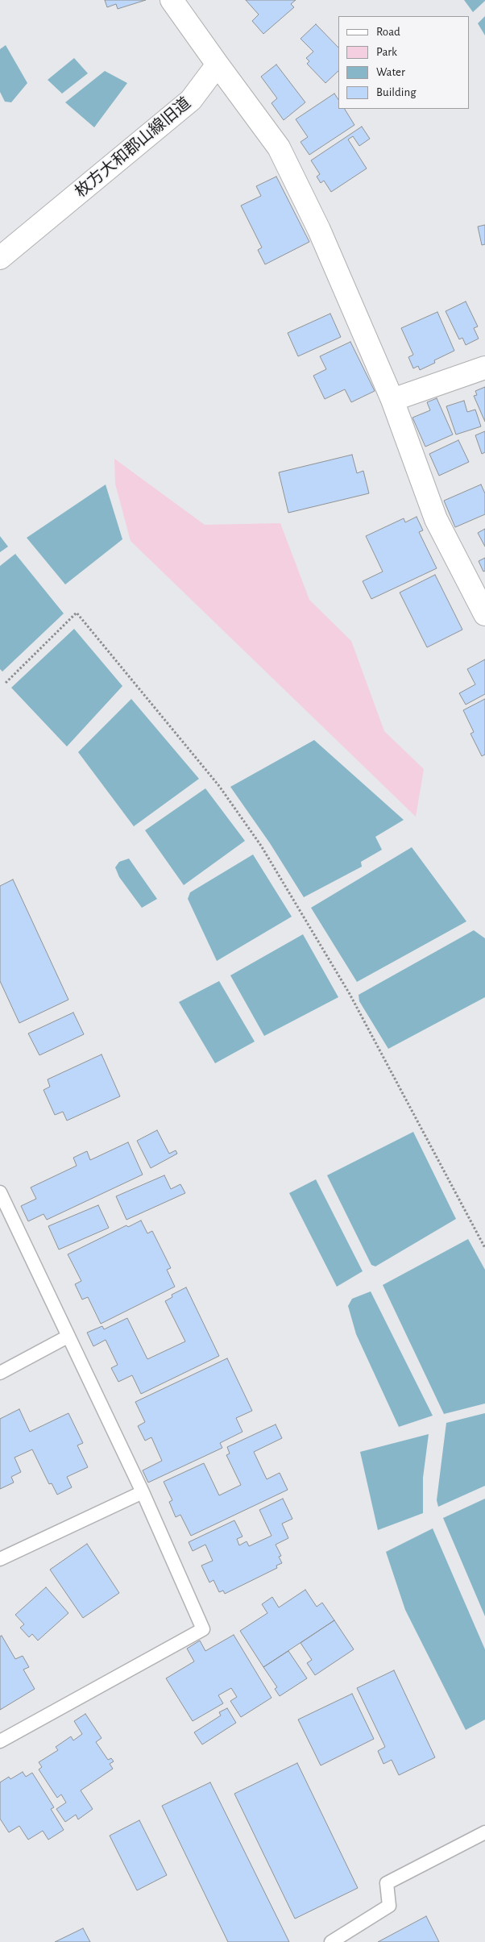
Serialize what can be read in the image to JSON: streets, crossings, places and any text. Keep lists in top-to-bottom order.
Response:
{
  "streets": {
    "street": ["枚方大和郡山線旧道"]
  },
  "legend": [
    "Road",
    "Park",
    "Water",
    "Building"
  ]
}
